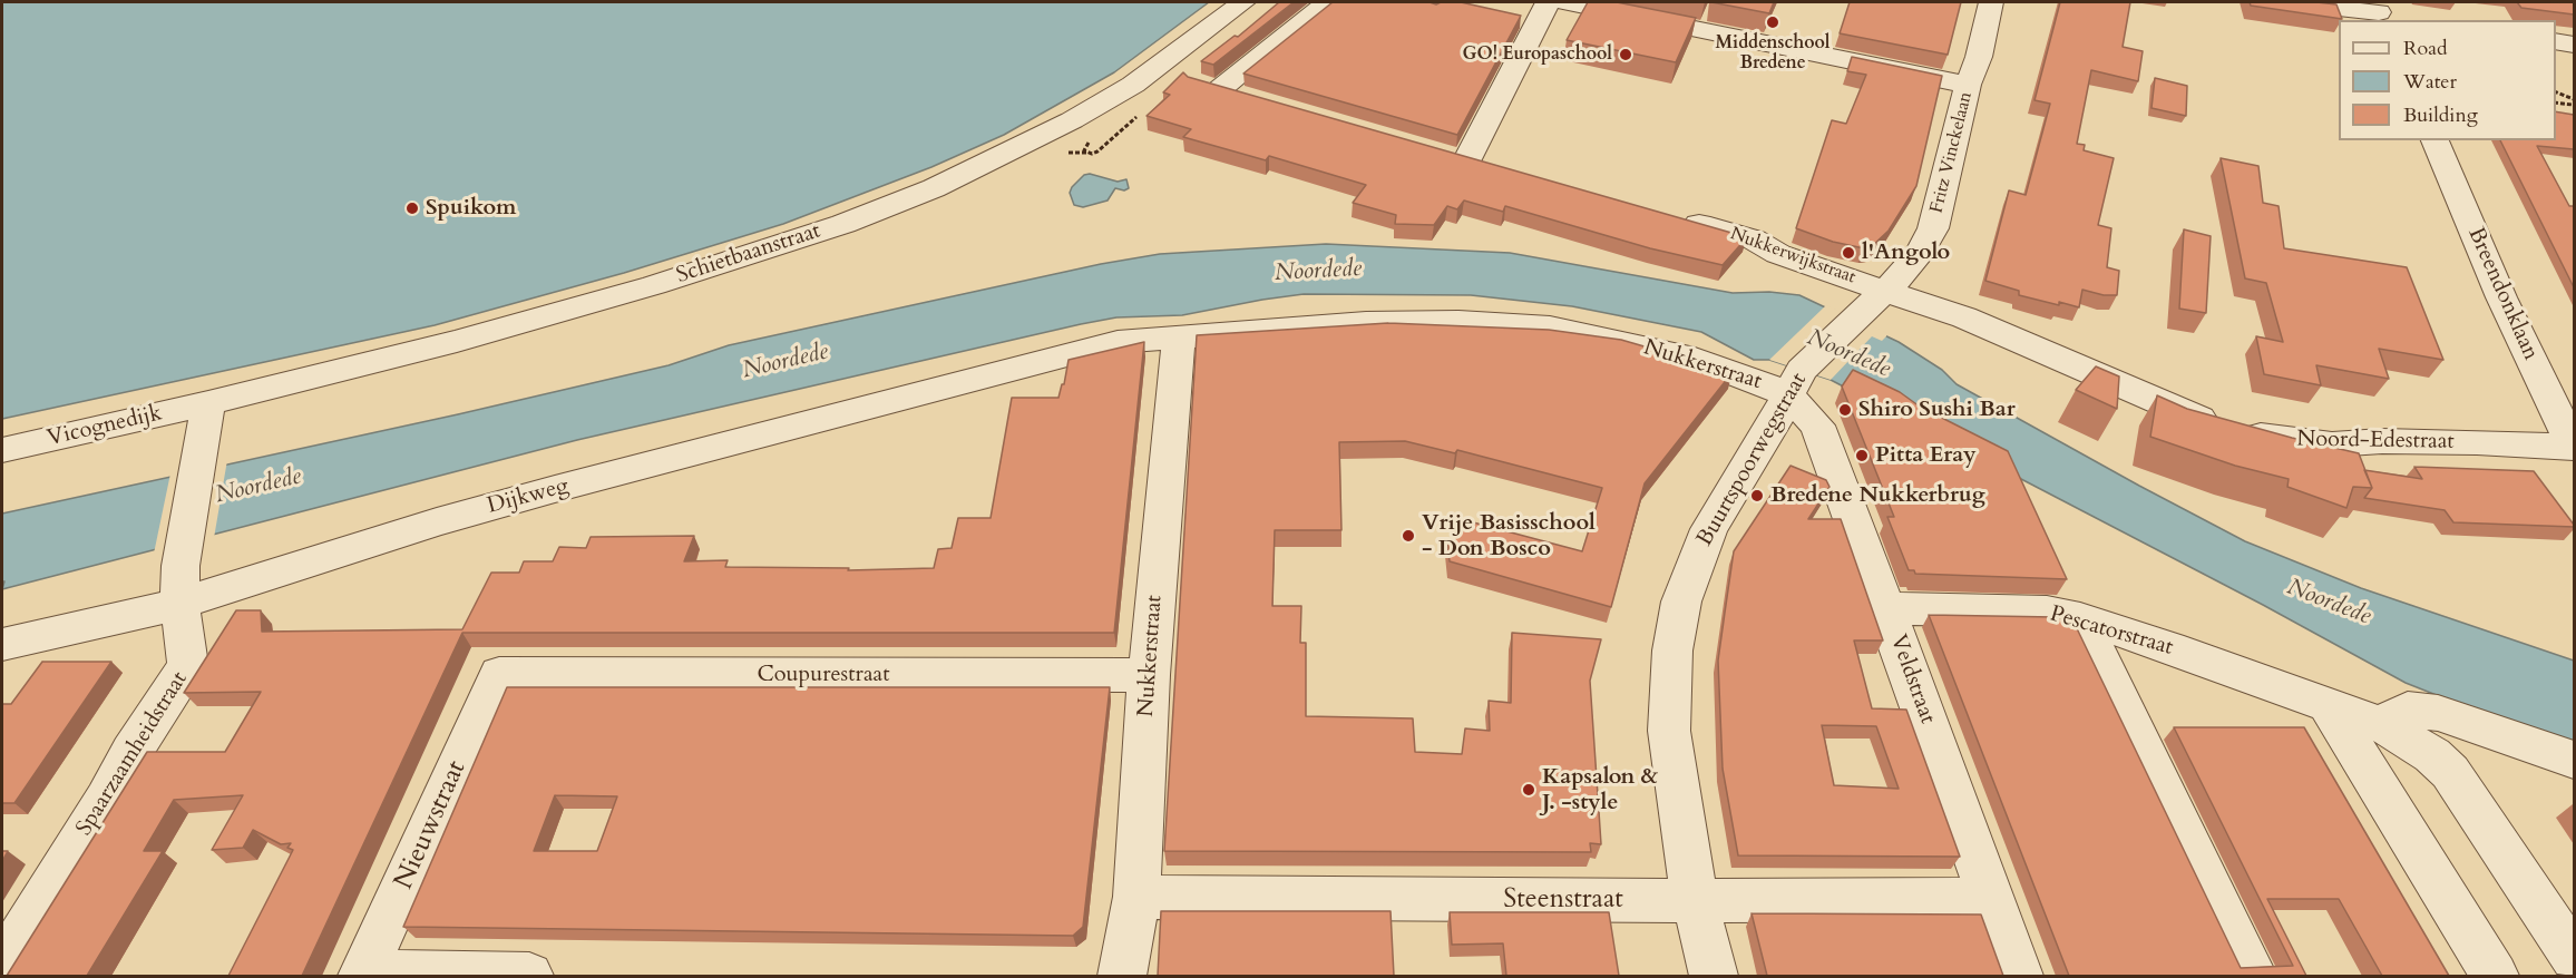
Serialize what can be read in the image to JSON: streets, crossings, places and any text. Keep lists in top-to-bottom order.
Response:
{
  "streets": {
    "street": [
      "Fritz Vinckelaan",
      "Schietbaanstraat",
      "Nukkerwijkstraat",
      "Breendonklaan",
      "Nukkerstraat",
      "Vicognedijk",
      "Noord-Edestraat",
      "Buurtspoorwegstraat",
      "Dijkweg",
      "Pescatorstraat",
      "Coupurestraat",
      "Veldstraat",
      "Spaarzaamheidstraat",
      "Nieuwstraat",
      "Steenstraat"
    ]
  },
  "crossings": [
    ["Fritz Vinckelaan", "Nukkerwijkstraat"],
    ["Fritz Vinckelaan", "Noord-Edestraat"],
    ["Fritz Vinckelaan", "Buurtspoorwegstraat"],
    ["Schietbaanstraat", "Vicognedijk"],
    ["Schietbaanstraat", "Spaarzaamheidstraat"],
    ["Nukkerwijkstraat", "Noord-Edestraat"],
    ["Nukkerwijkstraat", "Buurtspoorwegstraat"],
    ["Breendonklaan", "Noord-Edestraat"],
    ["Nukkerstraat", "Buurtspoorwegstraat"],
    ["Nukkerstraat", "Dijkweg"],
    ["Nukkerstraat", "Coupurestraat"],
    ["Nukkerstraat", "Veldstraat"],
    ["Nukkerstraat", "Steenstraat"],
    ["Vicognedijk", "Spaarzaamheidstraat"],
    ["Noord-Edestraat", "Buurtspoorwegstraat"],
    ["Buurtspoorwegstraat", "Veldstraat"],
    ["Buurtspoorwegstraat", "Steenstraat"],
    ["Dijkweg", "Spaarzaamheidstraat"],
    ["Pescatorstraat", "Veldstraat"],
    ["Coupurestraat", "Nieuwstraat"],
    ["Veldstraat", "Steenstraat"]
  ],
  "water": ["Noordede"],
  "places": [
    "Middenschool Bredene",
    "GO! Europaschool",
    "Spuikom",
    "l'Angolo",
    "Shiro Sushi Bar",
    "Pitta Eray",
    "Bredene Nukkerbrug",
    "Vrije Basisschool - Don Bosco",
    "Kapsalon & J. -style"
  ],
  "legend": ["Road", "Water", "Building"]
}
